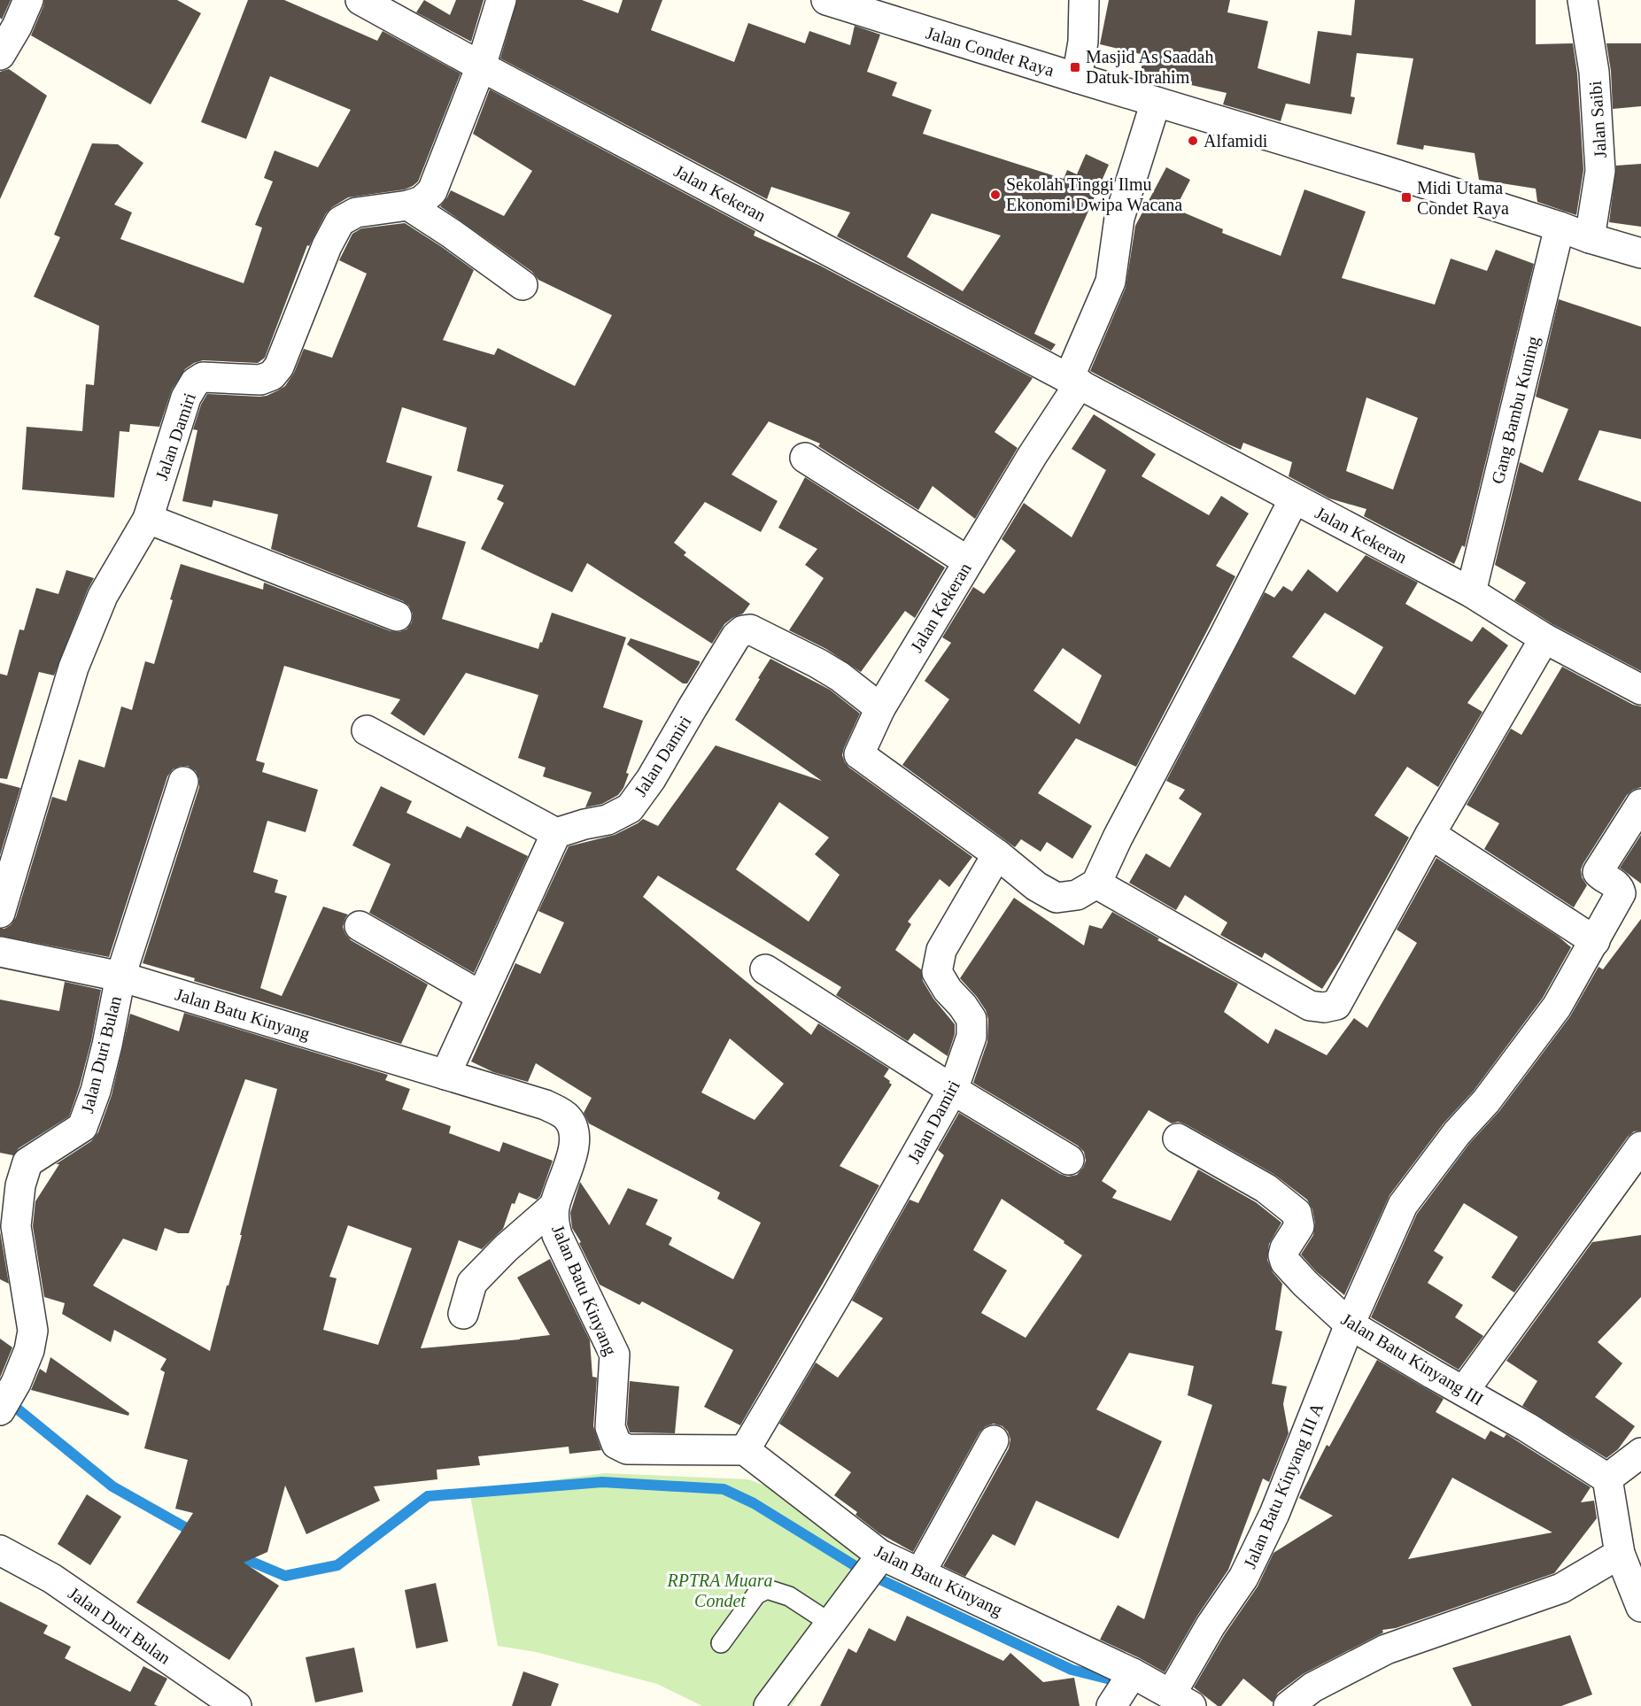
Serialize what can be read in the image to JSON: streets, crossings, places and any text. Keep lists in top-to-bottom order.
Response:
{
  "streets": {
    "street": [
      "Jalan Condet Raya",
      "Jalan Saibi",
      "Jalan Kekeran",
      "Gang Bambu Kuning",
      "Jalan Damiri",
      "Jalan Batu Kinyang",
      "Jalan Duri Bulan",
      "Jalan Batu Kinyang III",
      "Jalan Batu Kinyang III A"
    ]
  },
  "crossings": [
    ["Jalan Condet Raya", "Jalan Saibi"],
    ["Jalan Condet Raya", "Gang Bambu Kuning"],
    ["Jalan Kekeran", "Gang Bambu Kuning"],
    ["Jalan Kekeran", "Jalan Damiri"],
    ["Jalan Damiri", "Jalan Batu Kinyang"],
    ["Jalan Batu Kinyang", "Jalan Duri Bulan"],
    ["Jalan Batu Kinyang", "Jalan Batu Kinyang III A"],
    ["Jalan Batu Kinyang III", "Jalan Batu Kinyang III A"]
  ],
  "parks": ["RPTRA Muara Condet"],
  "places": {
    "transit": ["Masjid As Saadah Datuk Ibrahim", "Midi Utama Condet Raya"],
    "other": ["Alfamidi", "Sekolah Tinggi Ilmu Ekonomi Dwipa Wacana"]
  }
}
